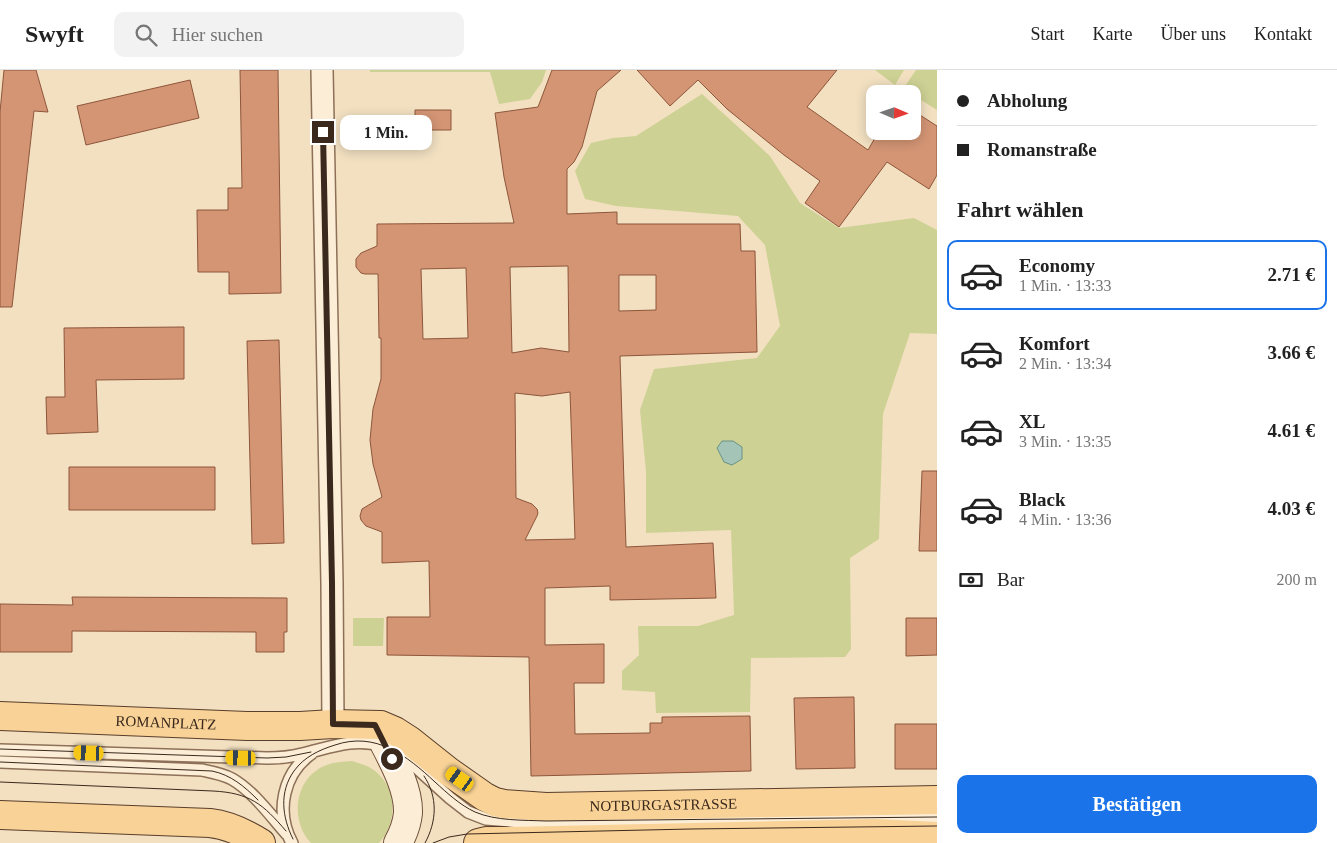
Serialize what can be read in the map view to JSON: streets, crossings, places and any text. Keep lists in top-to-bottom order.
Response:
{
  "streets": {
    "main road": ["ROMANPLATZ", "NOTBURGASTRASSE"]
  },
  "crossings": [
    ["ROMANPLATZ", "NOTBURGASTRASSE"]
  ],
  "north": "right",
  "page": {
    "header": "Swyft",
    "search": "Hier suchen",
    "nav": [
      "Start",
      "Karte",
      "Über uns",
      "Kontakt"
    ],
    "banner": ["Abholung", "Romanstraße"],
    "bubble": "1 Min.",
    "heading": "Fahrt wählen",
    "list": [
      {
        "name": "Economy",
        "note": "1 Min. · 13:33",
        "value": "2.71 €"
      },
      {
        "name": "Komfort",
        "note": "2 Min. · 13:34",
        "value": "3.66 €"
      },
      {
        "name": "XL",
        "note": "3 Min. · 13:35",
        "value": "4.61 €"
      },
      {
        "name": "Black",
        "note": "4 Min. · 13:36",
        "value": "4.03 €"
      }
    ],
    "pay": ["Bar", "200 m"],
    "buttons": "Bestätigen"
  }
}
